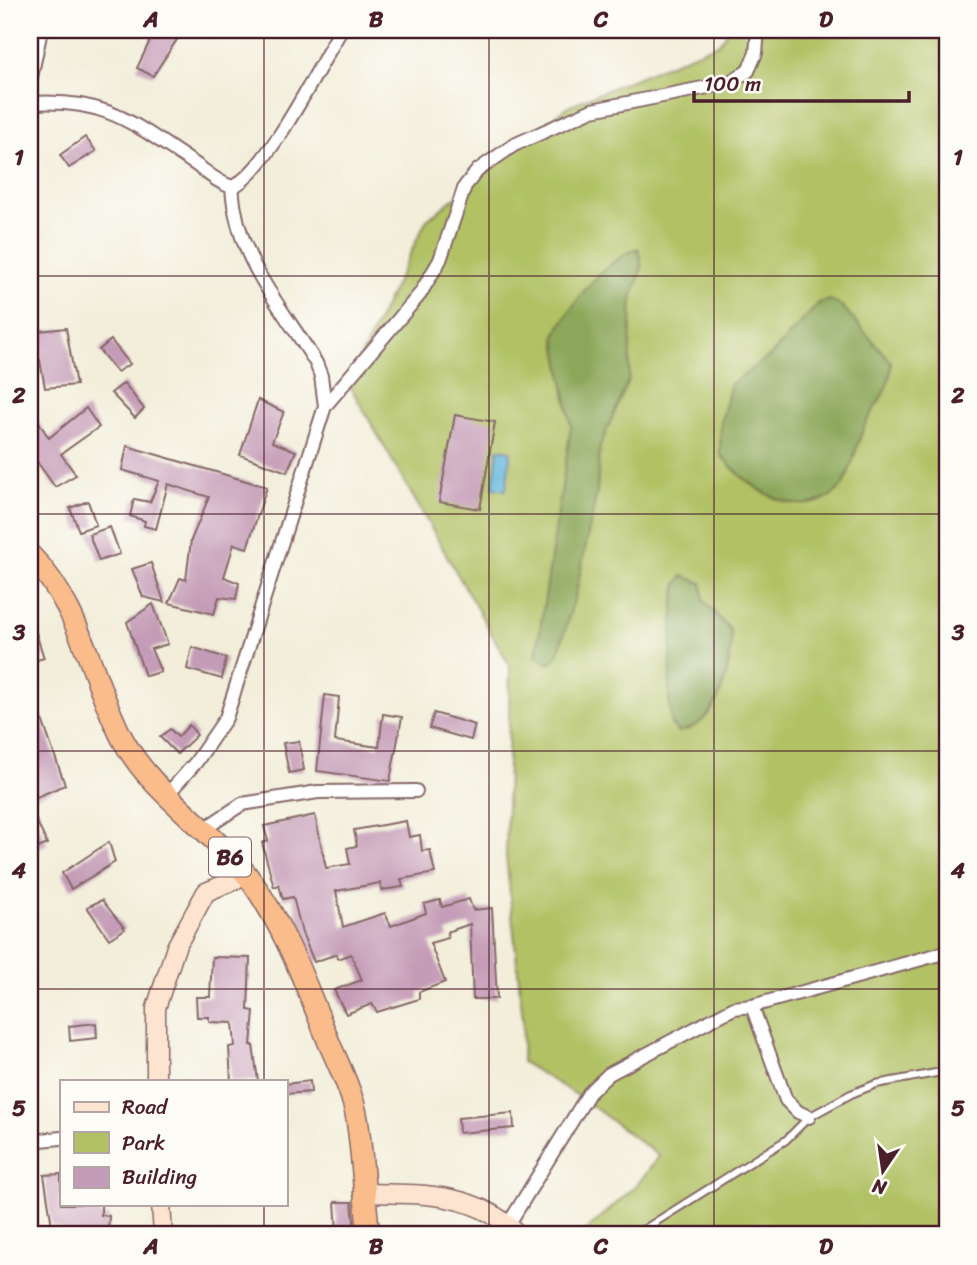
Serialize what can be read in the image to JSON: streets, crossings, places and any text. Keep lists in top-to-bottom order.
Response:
{
  "streets": {
    "highway": ["B6"]
  },
  "legend": ["Road", "Park", "Building"],
  "scale_bar": "100 m",
  "north": "bottom",
  "grid": {
    "columns": [
      "A",
      "B",
      "C",
      "D"
    ],
    "rows": [
      "1",
      "2",
      "3",
      "4",
      "5"
    ]
  }
}
